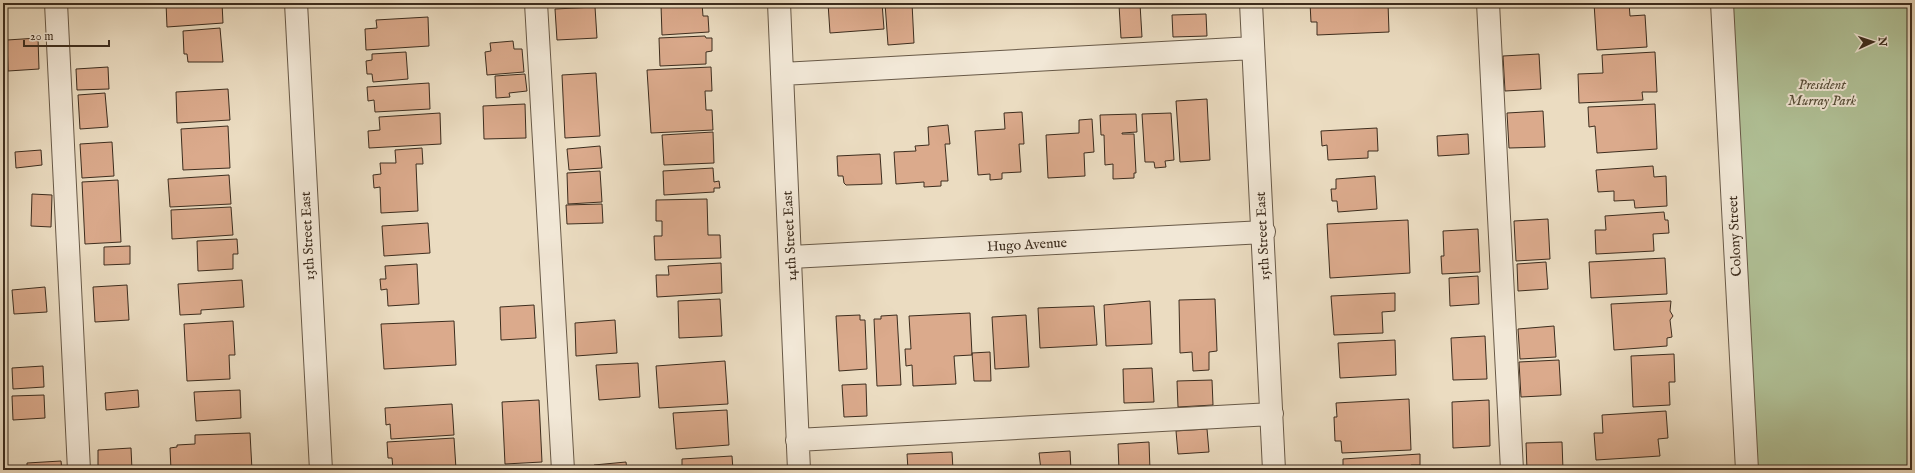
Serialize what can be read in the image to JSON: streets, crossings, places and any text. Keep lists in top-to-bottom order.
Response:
{
  "streets": {
    "street": [
      "13th Street East",
      "14th Street East",
      "15th Street East",
      "Colony Street",
      "Hugo Avenue"
    ]
  },
  "crossings": [
    ["14th Street East", "Hugo Avenue"],
    ["15th Street East", "Hugo Avenue"]
  ],
  "parks": ["President Murray Park"],
  "scale_bar": "20 m",
  "north": "right"
}
